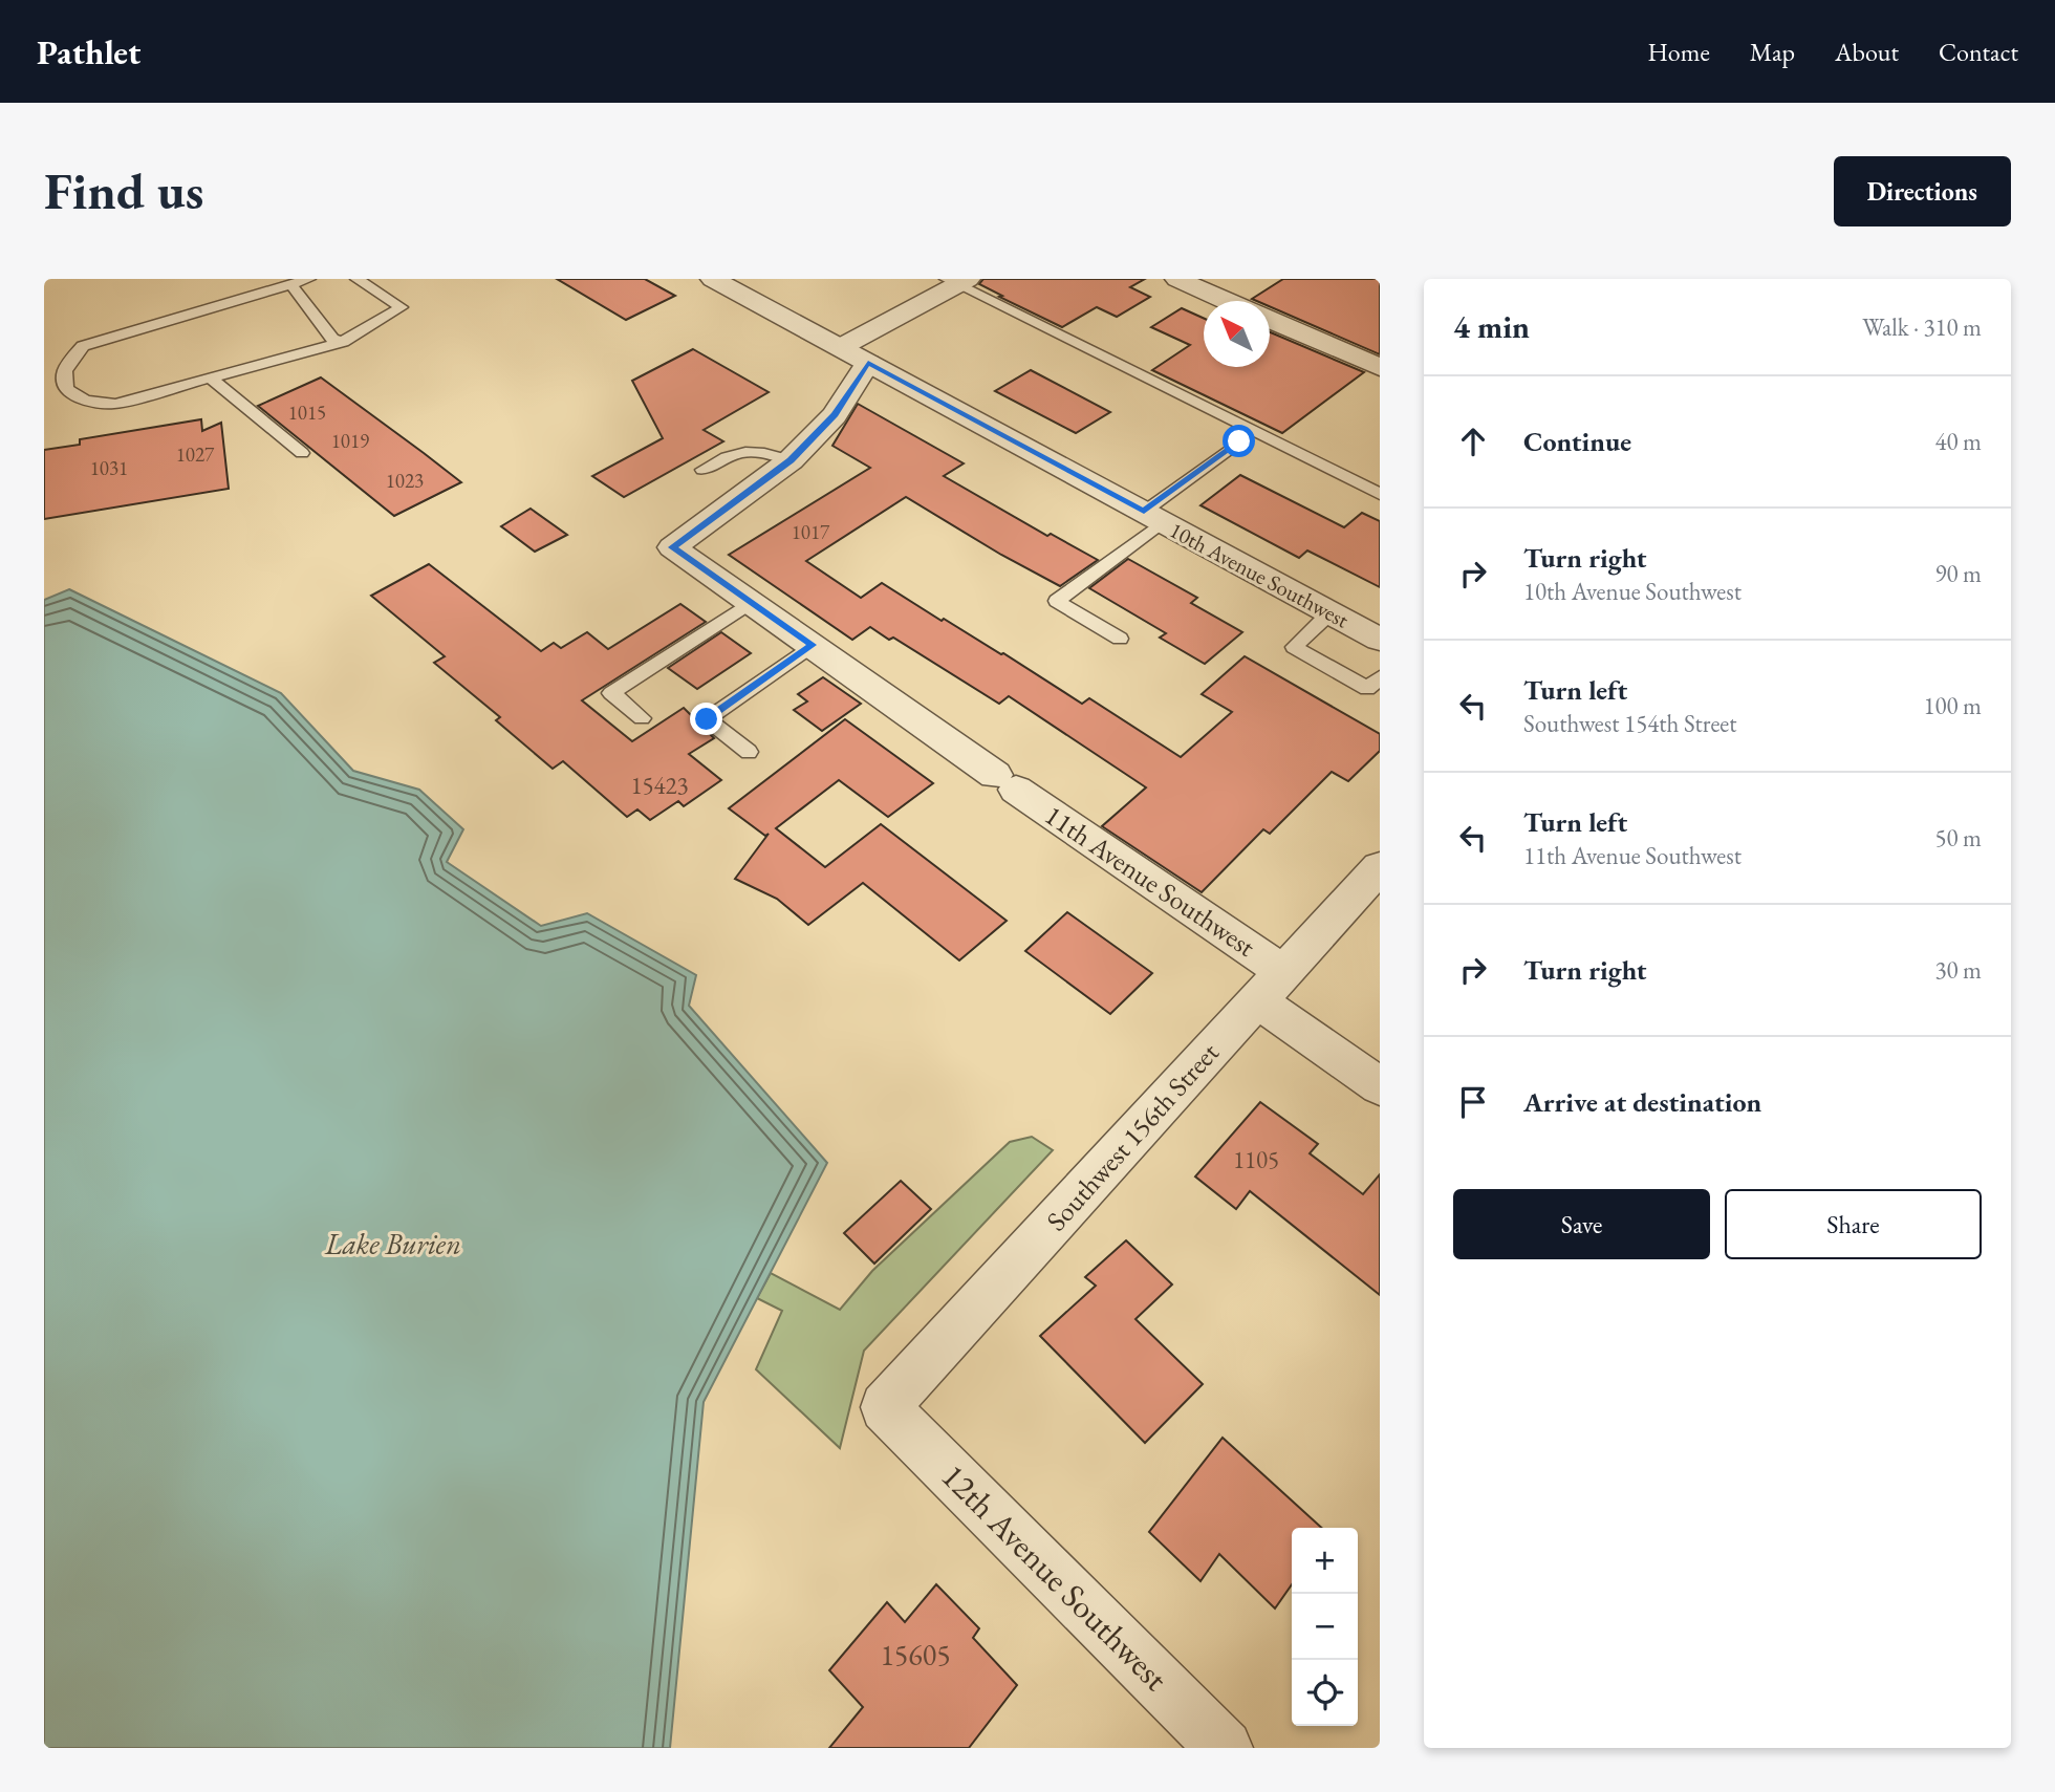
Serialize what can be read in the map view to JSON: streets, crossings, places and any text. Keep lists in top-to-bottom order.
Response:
{
  "streets": {
    "street": [
      "10th Avenue Southwest",
      "11th Avenue Southwest",
      "Southwest 156th Street",
      "12th Avenue Southwest"
    ]
  },
  "crossings": [
    ["11th Avenue Southwest", "Southwest 156th Street"],
    ["Southwest 156th Street", "12th Avenue Southwest"]
  ],
  "water": ["Lake Burien"],
  "house_numbers": [
    "1015",
    "1019",
    "1027",
    "1031",
    "1023",
    "1017",
    "15423",
    "1105",
    "15605"
  ],
  "north": "top left",
  "page": {
    "header": "Pathlet",
    "nav": [
      "Home",
      "Map",
      "About",
      "Contact"
    ],
    "buttons": [
      "Directions",
      ["Save", "Share"]
    ],
    "title": "Find us",
    "heading": ["4 min", "Walk · 310 m"],
    "list": [
      ["Continue", "40 m"],
      ["Turn right", "10th Avenue Southwest", "90 m"],
      ["Turn left", "Southwest 154th Street", "100 m"],
      ["Turn left", "11th Avenue Southwest", "50 m"],
      ["Turn right", "30 m"],
      "Arrive at destination"
    ],
    "map_buttons": ["+", "−"]
  }
}
